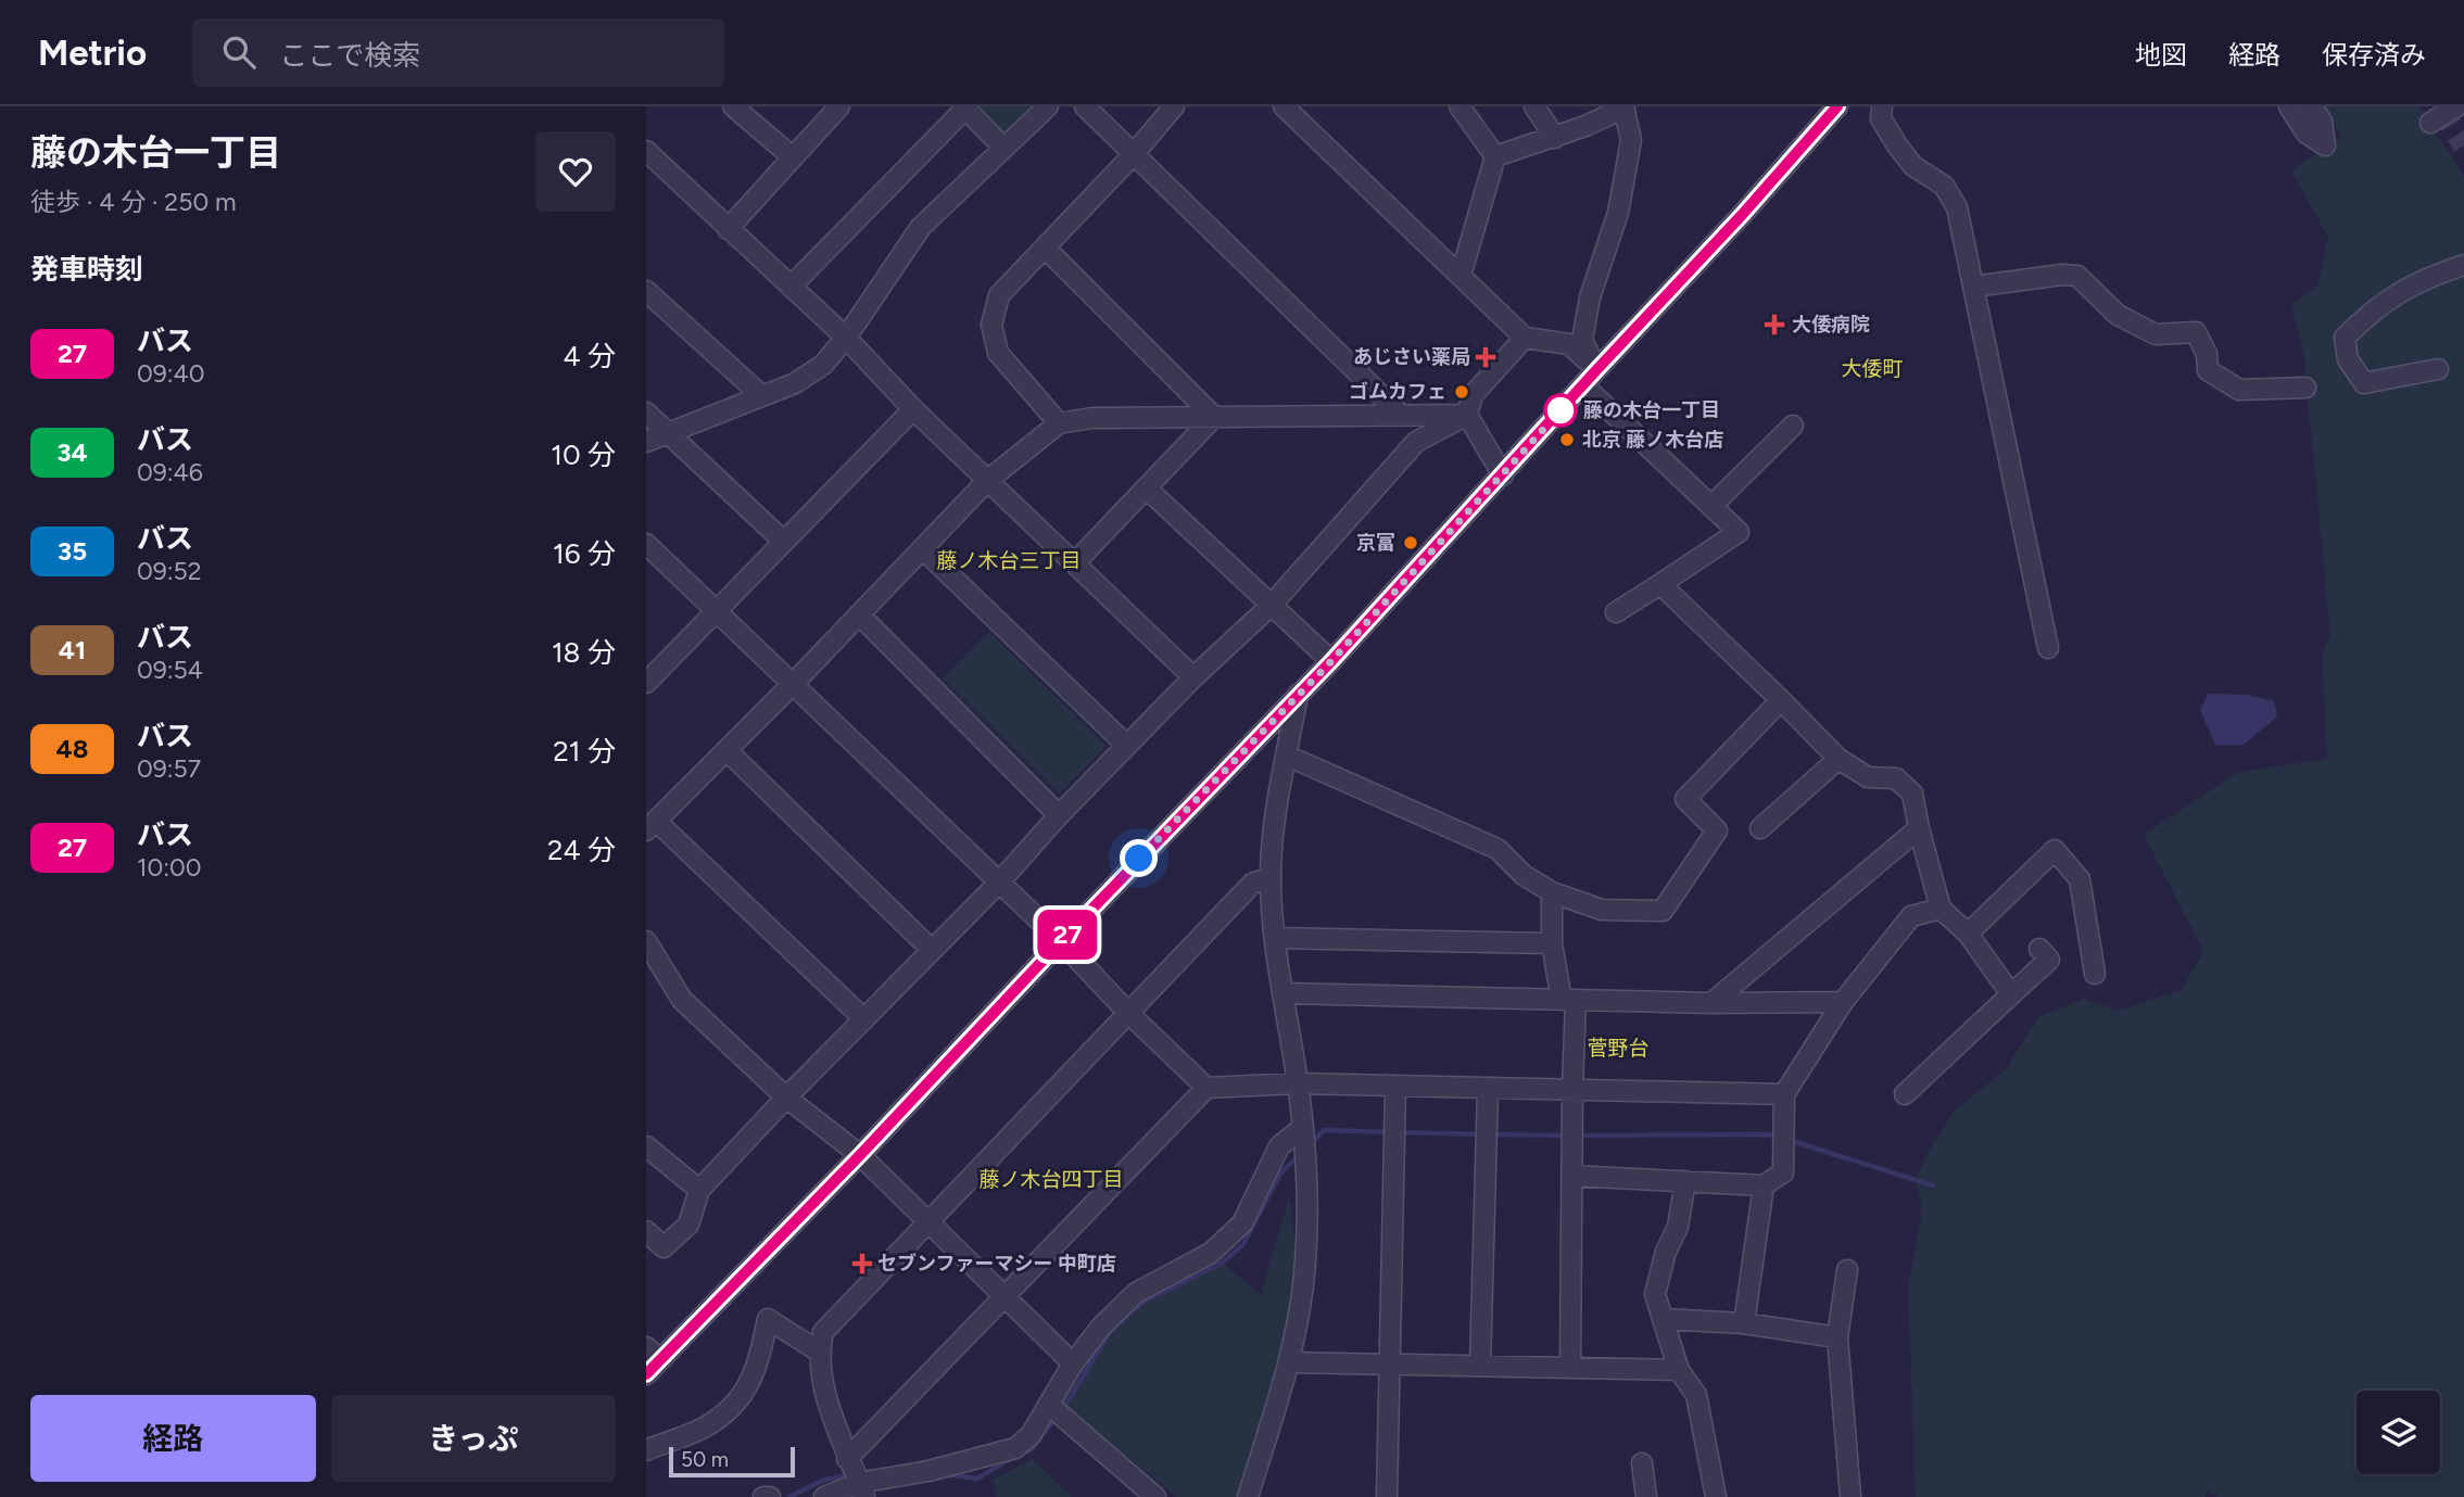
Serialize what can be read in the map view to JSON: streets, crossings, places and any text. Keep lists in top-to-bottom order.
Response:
{
  "districts": [
    "大倭町",
    "藤ノ木台三丁目",
    "菅野台",
    "藤ノ木台四丁目"
  ],
  "places": {
    "health": ["大倭病院", "あじさい薬局", "セブンファーマシー 中町店"],
    "other": [
      "ゴムカフェ",
      "藤の木台一丁目",
      "北京 藤ノ木台店",
      "京富"
    ]
  },
  "lines": ["bus line 27"],
  "scale_bar": "50 m",
  "page": {
    "header": "Metrio",
    "search": "ここで検索",
    "nav": ["地図", "経路", "保存済み"],
    "heading": [
      ["藤の木台一丁目", "徒歩 · 4 分 · 250 m"],
      "発車時刻"
    ],
    "on_map": "27",
    "list": [
      {
        "mark": "27",
        "name": "バス",
        "note": "09:40",
        "value": "4 分"
      },
      {
        "mark": "34",
        "name": "バス",
        "note": "09:46",
        "value": "10 分"
      },
      {
        "mark": "35",
        "name": "バス",
        "note": "09:52",
        "value": "16 分"
      },
      {
        "mark": "41",
        "name": "バス",
        "note": "09:54",
        "value": "18 分"
      },
      {
        "mark": "48",
        "name": "バス",
        "note": "09:57",
        "value": "21 分"
      },
      {
        "mark": "27",
        "name": "バス",
        "note": "10:00",
        "value": "24 分"
      }
    ],
    "buttons": ["経路", "きっぷ"],
    "scale": "50 m"
  }
}
